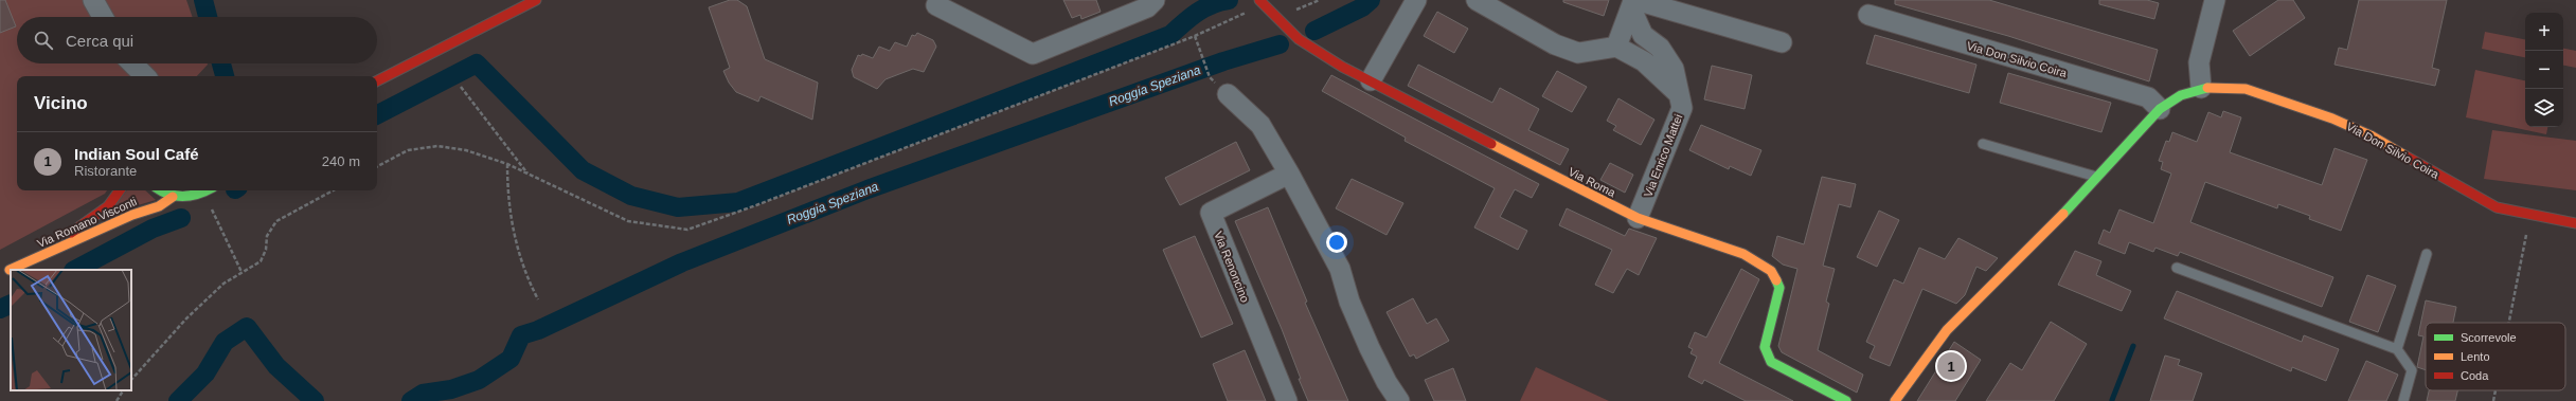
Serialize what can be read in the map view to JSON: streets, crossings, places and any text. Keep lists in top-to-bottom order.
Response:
{
  "streets": {
    "street": [
      "Via Don Silvio Coira",
      "Via Enrico Mattei",
      "Via Roma",
      "Via Romano Visconti",
      "Via Renoncino"
    ]
  },
  "crossings": [
    ["Via Enrico Mattei", "Via Roma"]
  ],
  "water": ["Roggia Speziana"],
  "legend": ["Scorrevole", "Lento", "Coda"],
  "page": {
    "map_buttons": ["+", "−"],
    "search": "Cerca qui",
    "heading": "Vicino",
    "list": [
      {
        "mark": "1",
        "name": "Indian Soul Café",
        "note": "Ristorante",
        "value": "240 m"
      }
    ],
    "pins": "1"
  }
}
